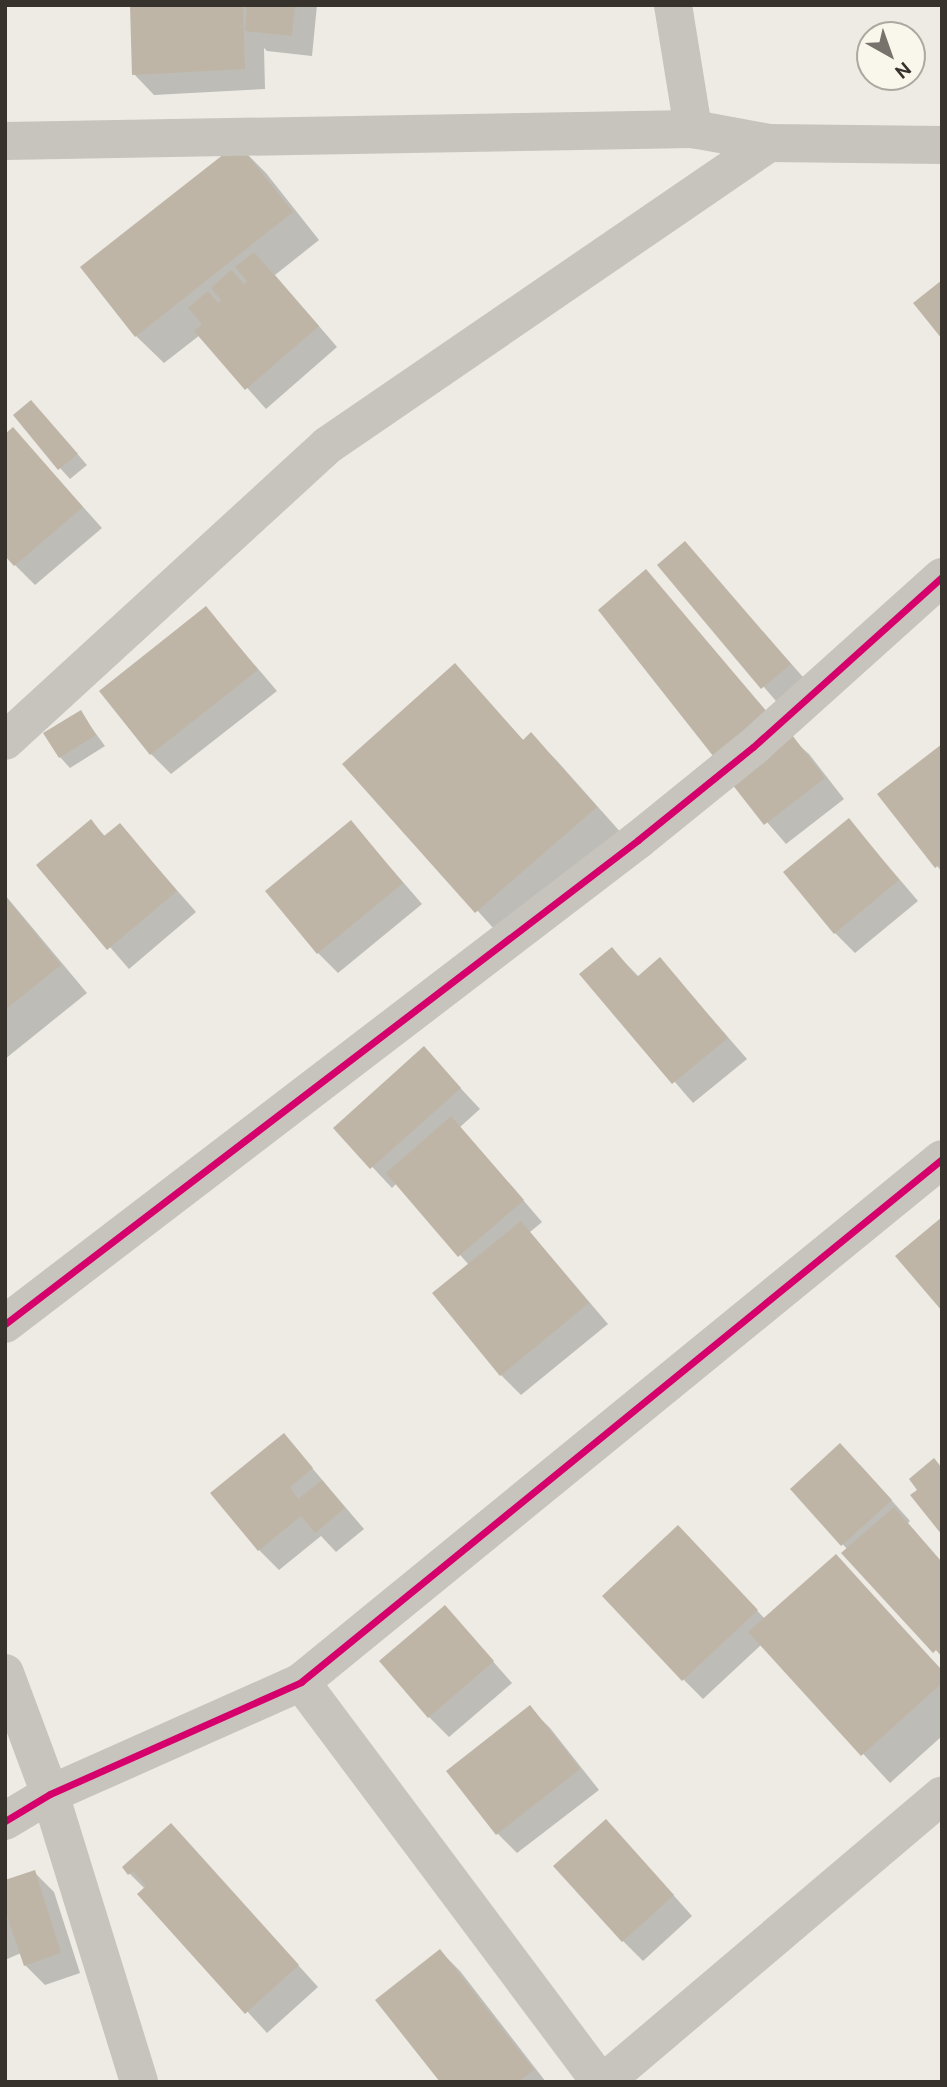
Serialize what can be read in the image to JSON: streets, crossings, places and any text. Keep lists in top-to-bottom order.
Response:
{
  "north": "bottom right"
}
